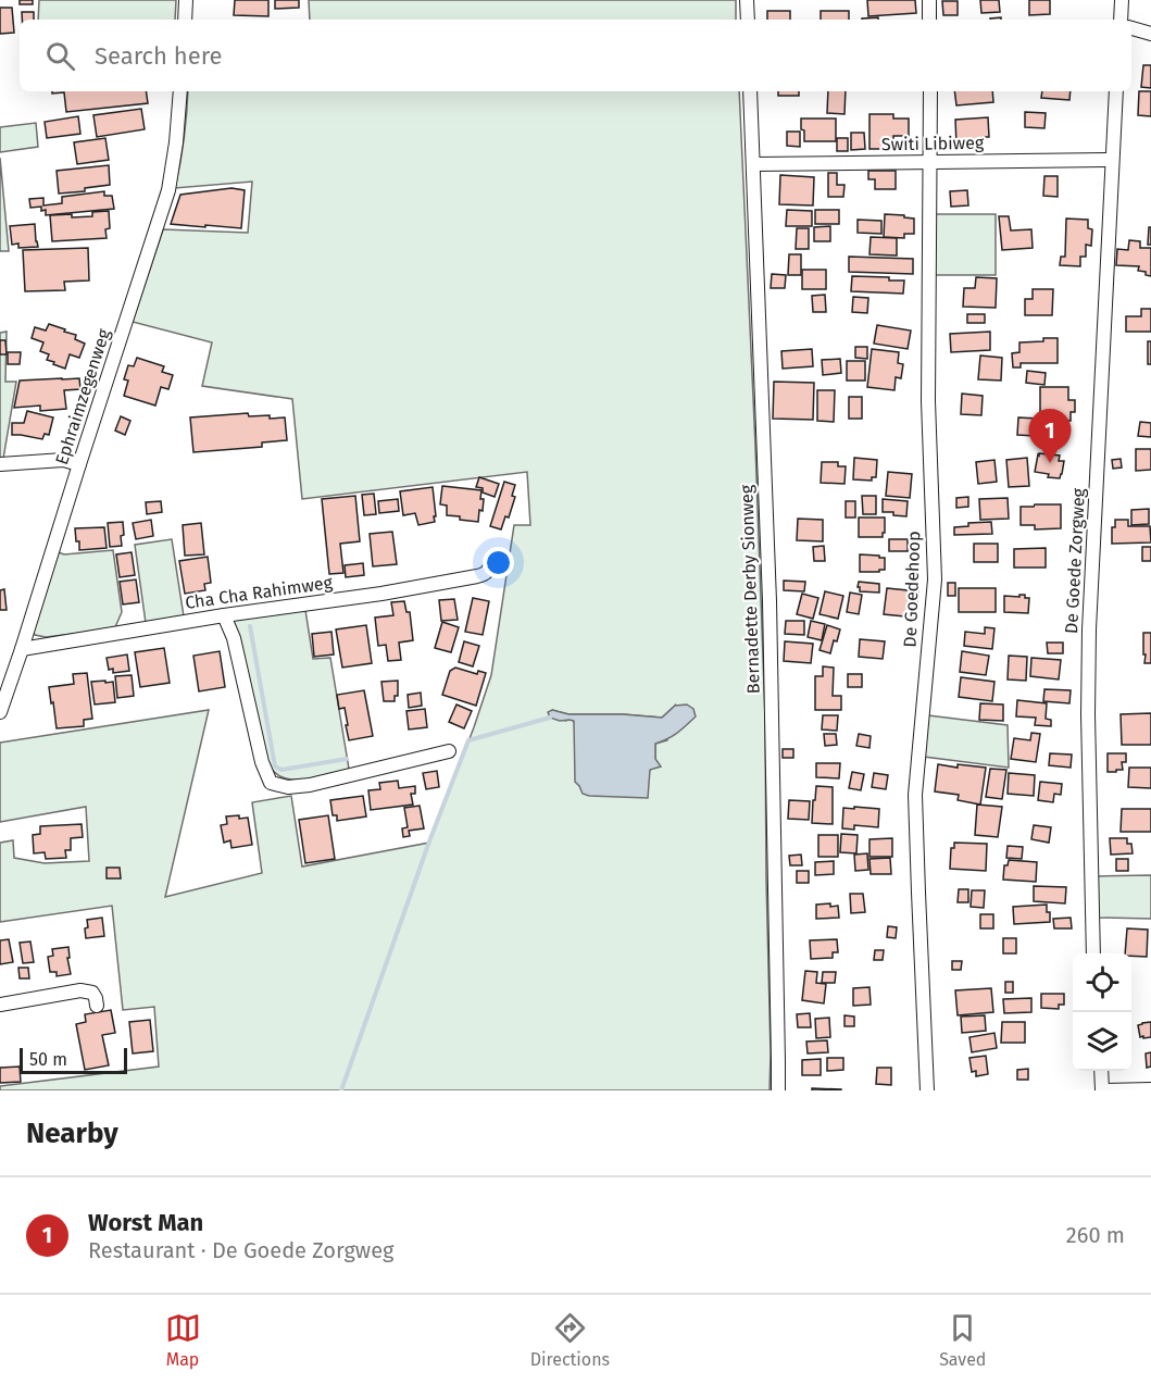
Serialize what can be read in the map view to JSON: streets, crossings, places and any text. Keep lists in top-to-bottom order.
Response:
{
  "streets": {
    "street": [
      "Switi Libiweg",
      "Ephraimzegenweg",
      "De Goede Zorgweg",
      "Bernadette Derby Sionweg",
      "De Goedehoop",
      "Cha Cha Rahimweg"
    ]
  },
  "crossings": [
    ["Switi Libiweg", "De Goede Zorgweg"],
    ["Switi Libiweg", "Bernadette Derby Sionweg"],
    ["Switi Libiweg", "De Goedehoop"],
    ["Ephraimzegenweg", "Cha Cha Rahimweg"]
  ],
  "scale_bar": "50 m",
  "page": {
    "search": "Search here",
    "pins": "1",
    "scale": "50 m",
    "heading": "Nearby",
    "list": [
      {
        "mark": "1",
        "name": "Worst Man",
        "note": "Restaurant · De Goede Zorgweg",
        "value": "260 m"
      }
    ],
    "nav": ["Map", "Directions", "Saved"]
  }
}
